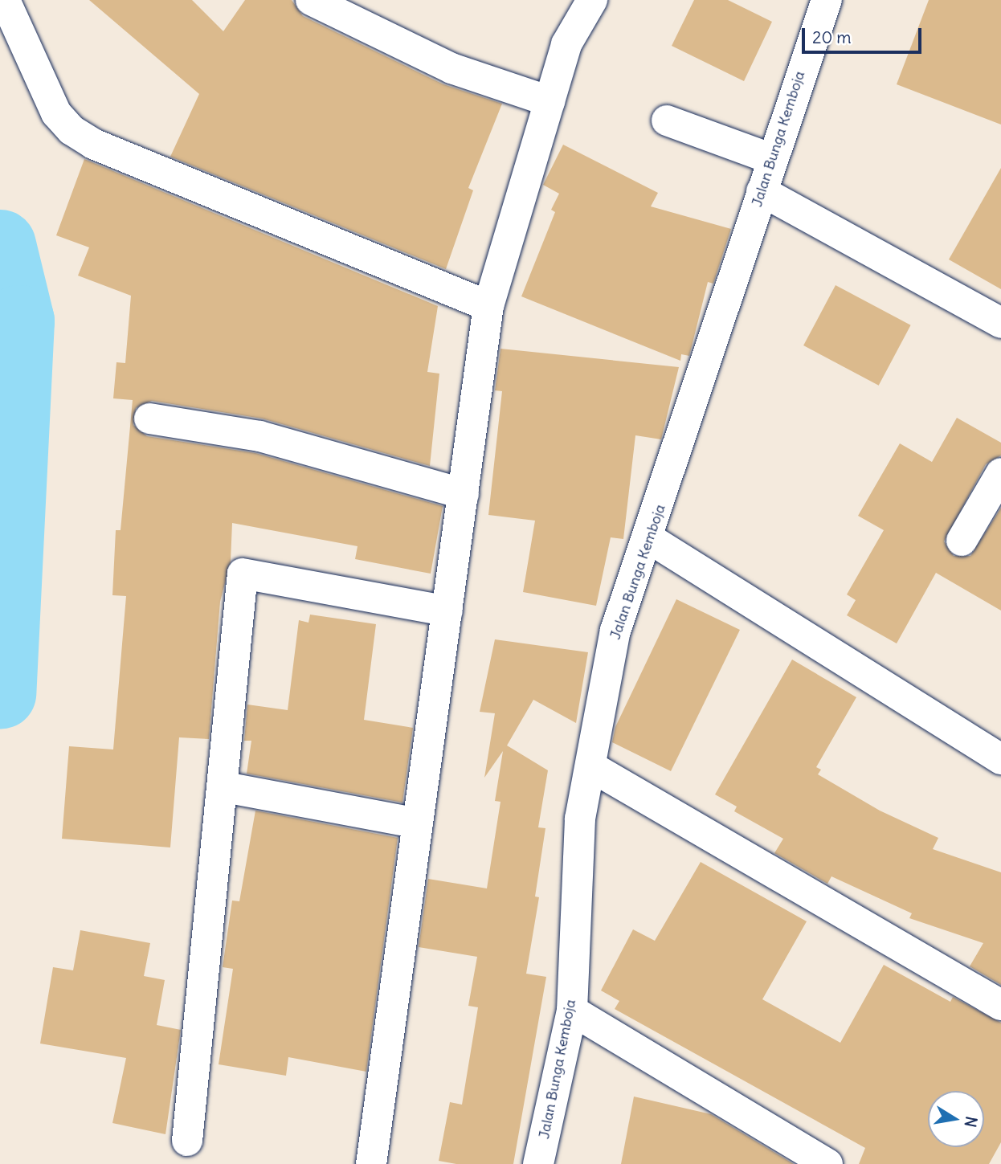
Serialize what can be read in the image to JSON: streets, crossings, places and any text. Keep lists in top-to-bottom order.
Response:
{
  "streets": {
    "street": ["Jalan Bunga Kemboja"]
  },
  "scale_bar": "20 m",
  "north": "right"
}
